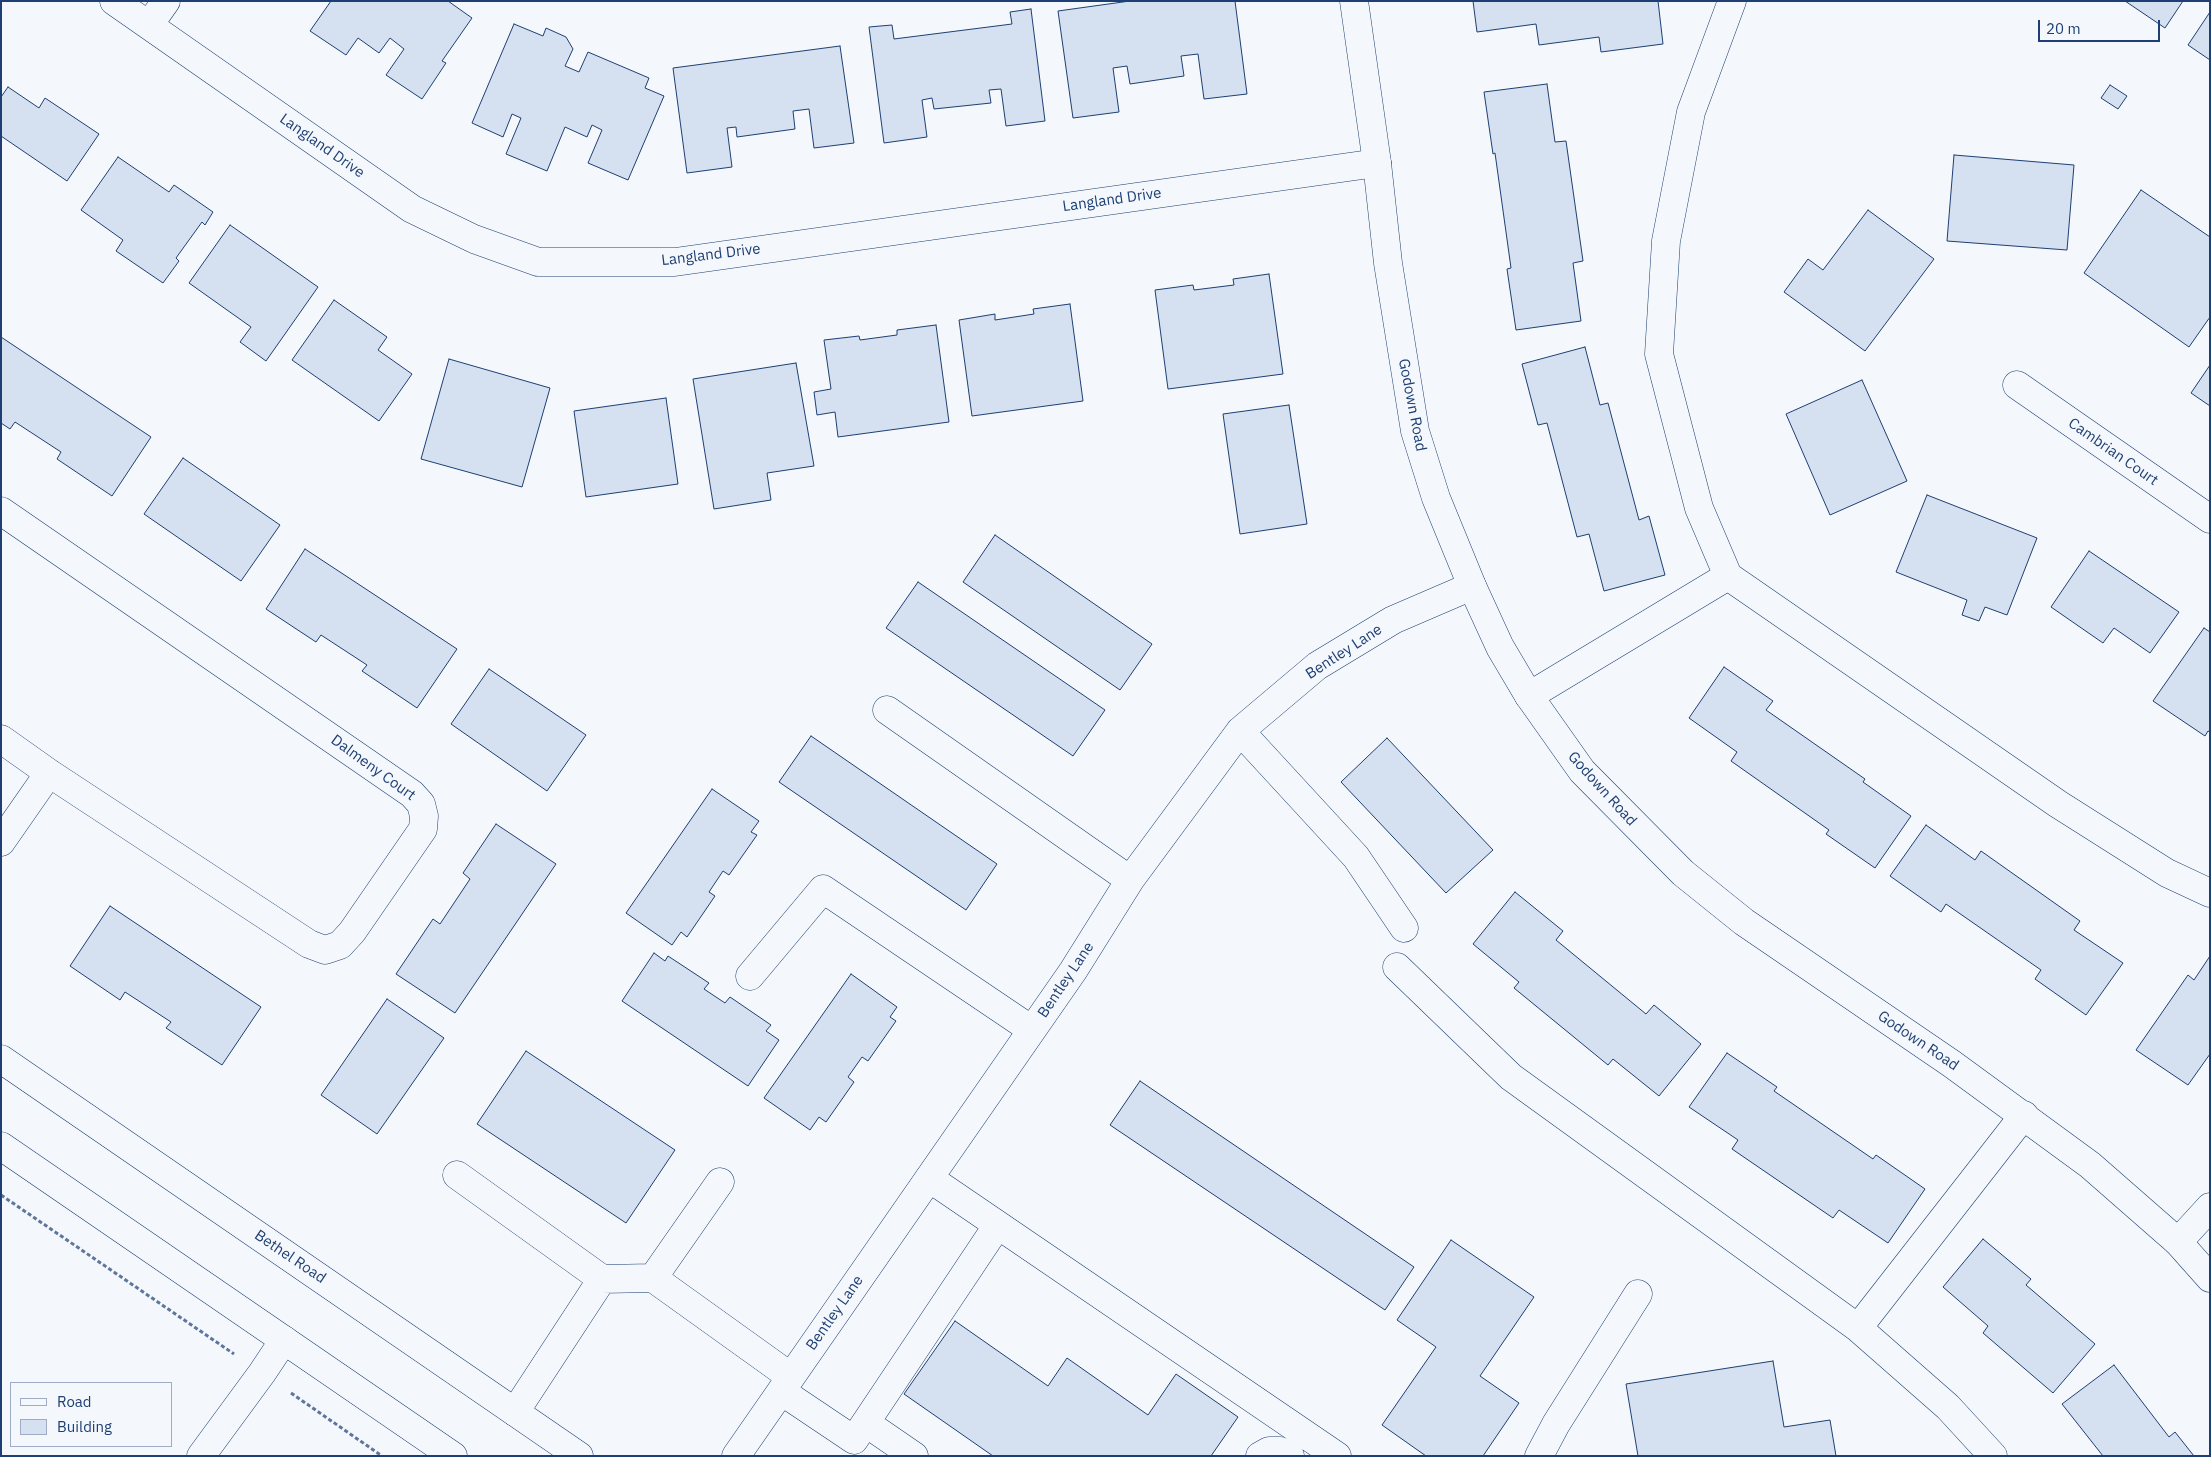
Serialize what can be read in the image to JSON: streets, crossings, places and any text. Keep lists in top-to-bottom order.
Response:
{
  "streets": {
    "street": [
      "Langland Drive",
      "Godown Road",
      "Cambrian Court",
      "Bentley Lane",
      "Dalmeny Court",
      "Bethel Road"
    ]
  },
  "crossings": [
    ["Langland Drive", "Godown Road"],
    ["Godown Road", "Bentley Lane"]
  ],
  "legend": ["Road", "Building"],
  "scale_bar": "20 m"
}
